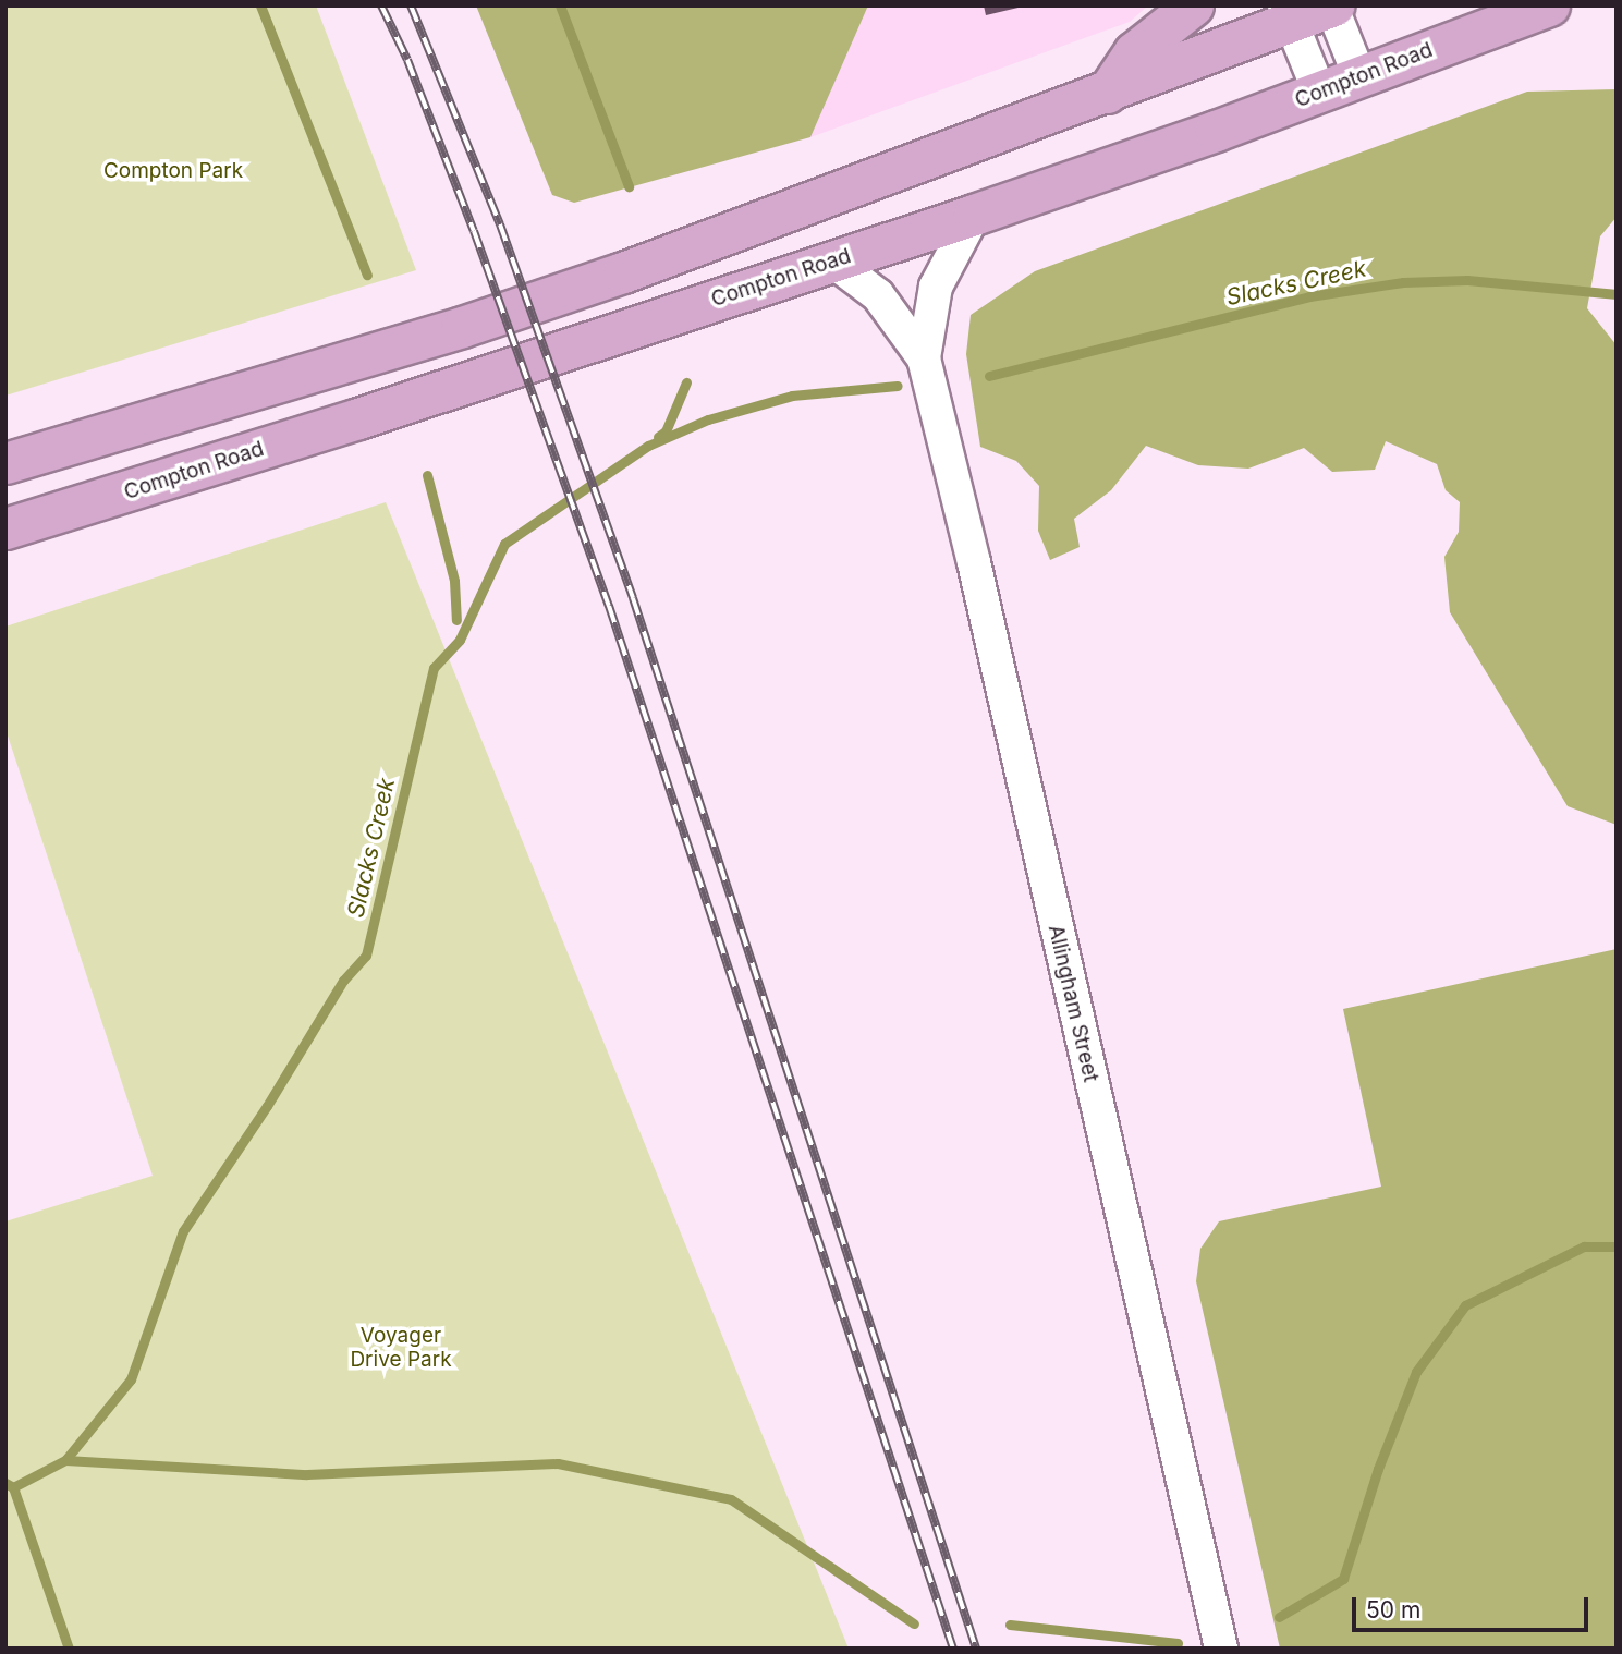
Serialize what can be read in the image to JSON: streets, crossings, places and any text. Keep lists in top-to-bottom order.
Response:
{
  "streets": {
    "main road": ["Compton Road"],
    "street": ["Allingham Street"]
  },
  "crossings": [
    ["Compton Road", "Allingham Street"]
  ],
  "water": ["Slacks Creek"],
  "parks": ["Compton Park", "Voyager Drive Park"],
  "scale_bar": "50 m"
}
